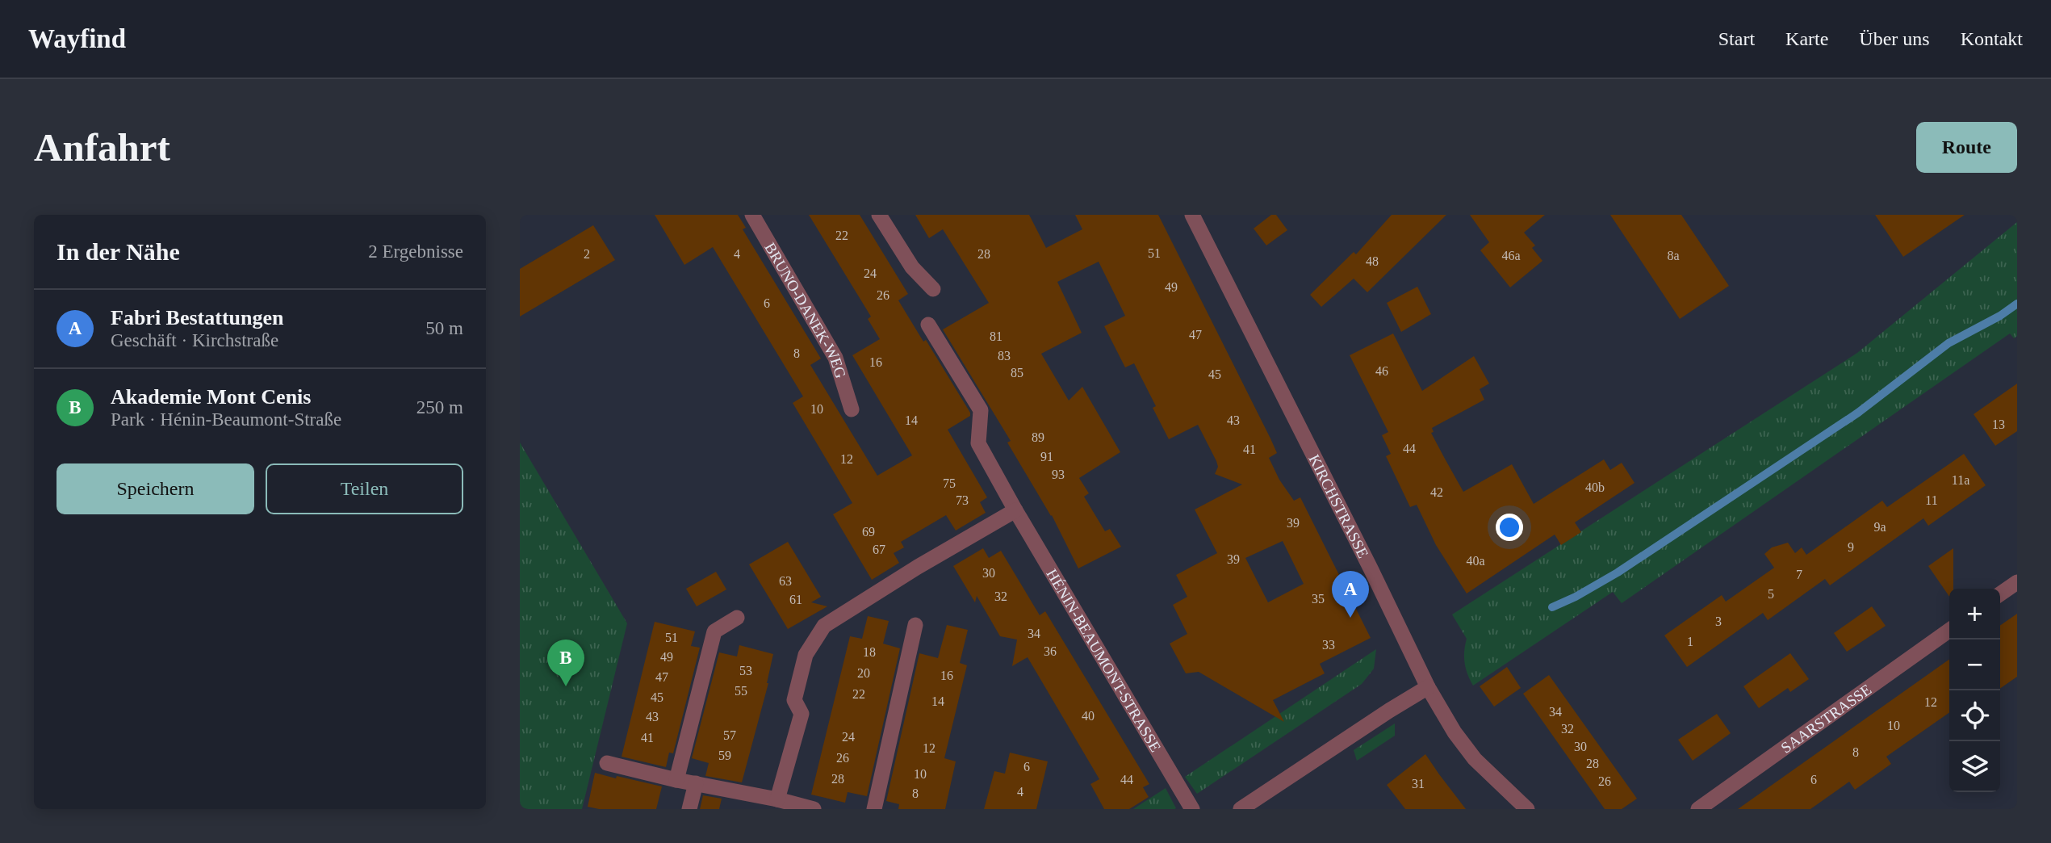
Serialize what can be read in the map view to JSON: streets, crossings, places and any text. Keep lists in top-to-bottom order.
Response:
{
  "streets": {
    "street": [
      "BRUNO-DANEK-WEG",
      "KIRCHSTRASSE",
      "HÉNIN-BEAUMONT-STRASSE",
      "SAARSTRASSE"
    ]
  },
  "house_numbers": [
    "22",
    "51",
    "2",
    "4",
    "28",
    "46a",
    "8a",
    "48",
    "24",
    "49",
    "26",
    "6",
    "47",
    "81",
    "8",
    "83",
    "16",
    "46",
    "85",
    "45",
    "10",
    "14",
    "43",
    "13",
    "89",
    "44",
    "41",
    "91",
    "12",
    "93",
    "11a",
    "75",
    "40b",
    "42",
    "73",
    "11",
    "39",
    "9a",
    "69",
    "9",
    "67",
    "39",
    "40a",
    "30",
    "7",
    "63",
    "5",
    "32",
    "35",
    "61",
    "3",
    "34",
    "51",
    "1",
    "33",
    "36",
    "18",
    "49",
    "53",
    "20",
    "16",
    "47",
    "55",
    "22",
    "45",
    "14",
    "12",
    "34",
    "40",
    "43",
    "10",
    "32",
    "57",
    "24",
    "41",
    "30",
    "12",
    "8",
    "59",
    "26",
    "28",
    "6",
    "10",
    "28",
    "44",
    "6",
    "26",
    "31",
    "4",
    "8"
  ],
  "page": {
    "header": "Wayfind",
    "nav": [
      "Start",
      "Karte",
      "Über uns",
      "Kontakt"
    ],
    "buttons": [
      "Route",
      ["Speichern", "Teilen"]
    ],
    "title": "Anfahrt",
    "heading": ["In der Nähe", "2 Ergebnisse"],
    "list": [
      {
        "mark": "A",
        "name": "Fabri Bestattungen",
        "note": "Geschäft · Kirchstraße",
        "value": "50 m"
      },
      {
        "mark": "B",
        "name": "Akademie Mont Cenis",
        "note": "Park · Hénin-Beaumont-Straße",
        "value": "250 m"
      }
    ],
    "pins": ["A", "B"],
    "map_buttons": ["+", "−"]
  }
}
